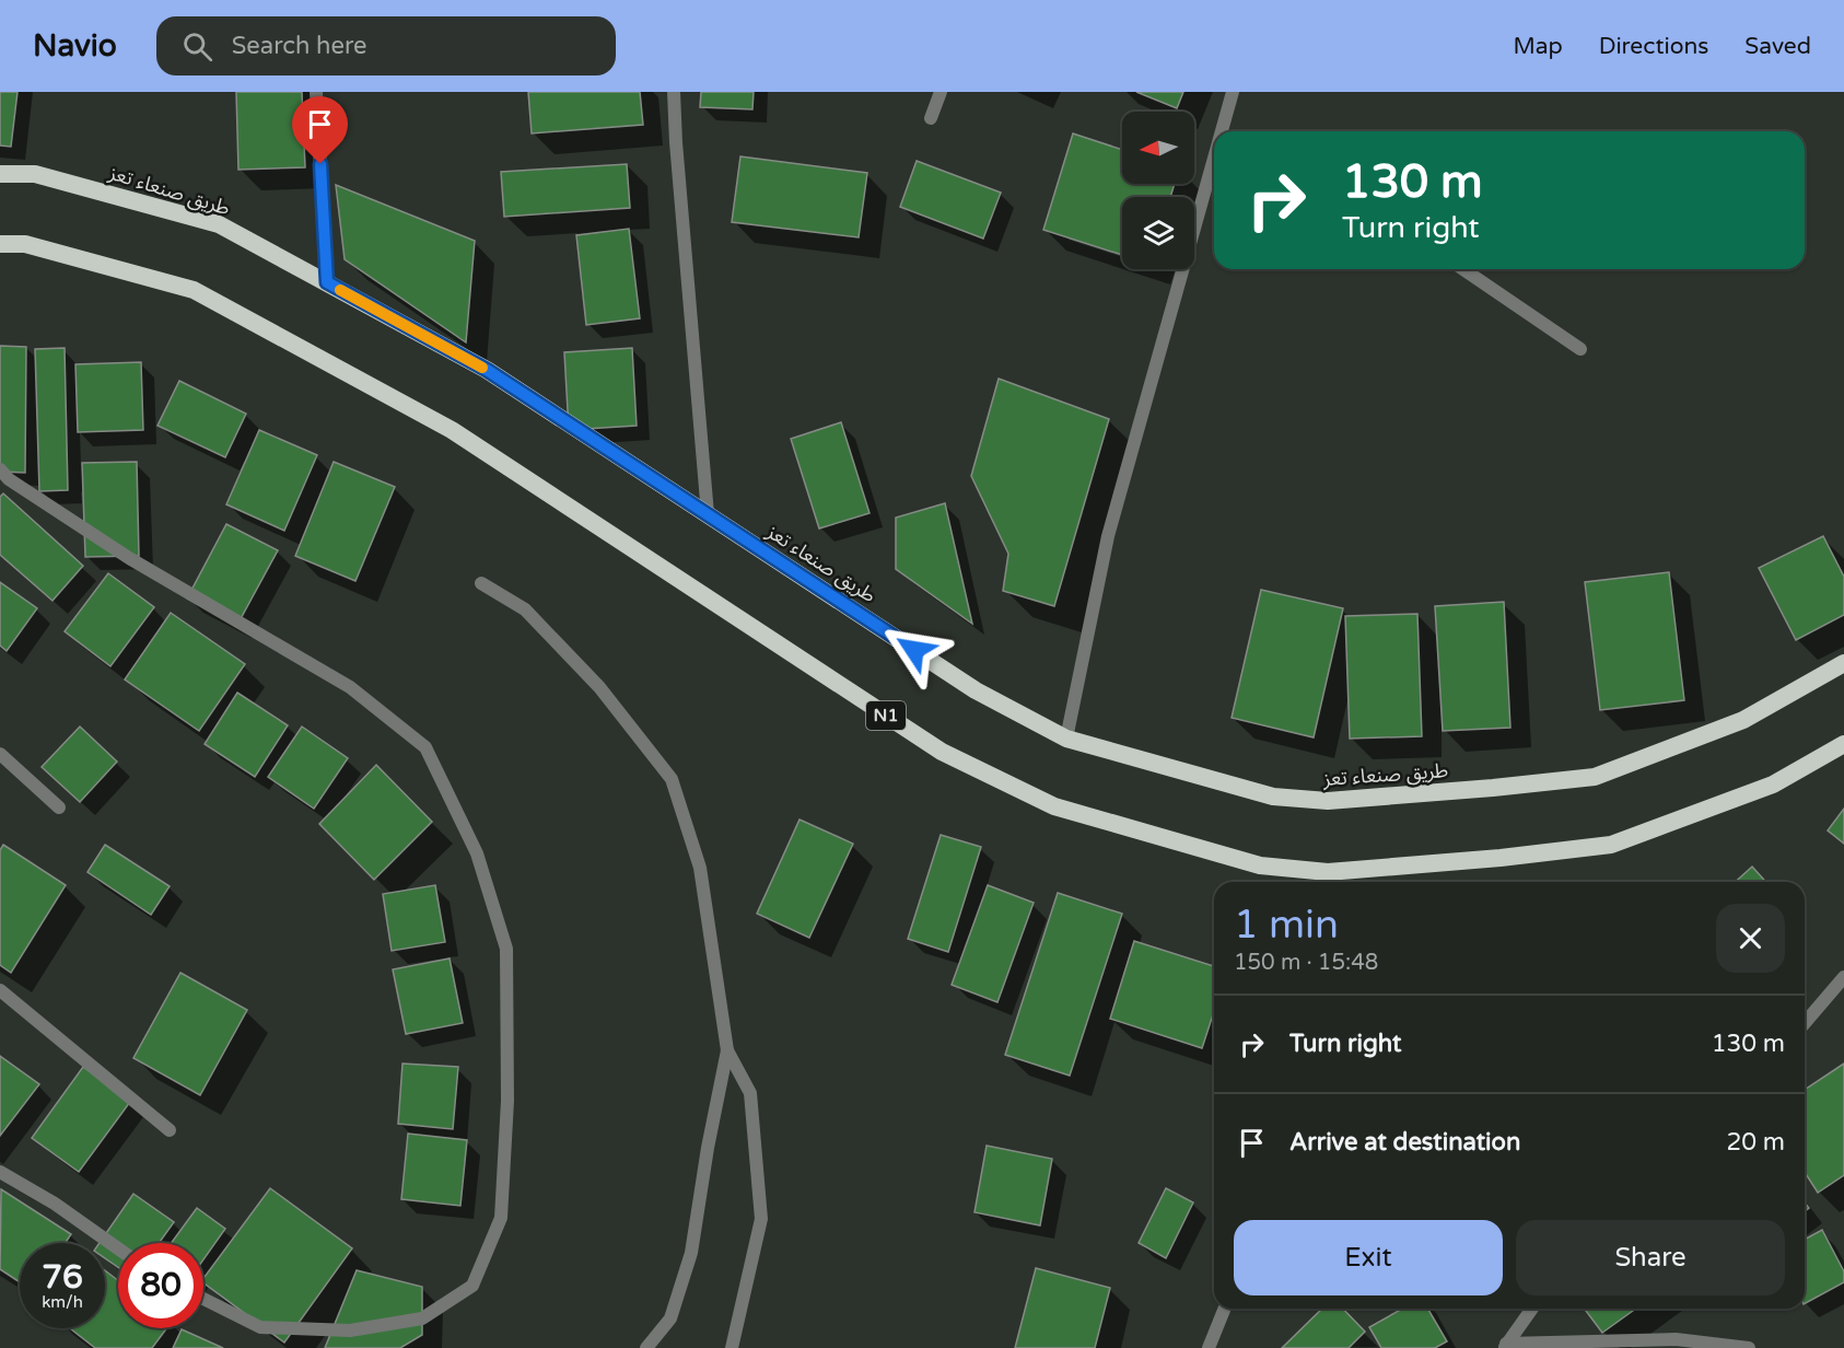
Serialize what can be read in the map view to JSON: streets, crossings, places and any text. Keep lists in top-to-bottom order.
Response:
{
  "streets": {
    "highway": ["طريق صنعاء تعز", "N1"]
  },
  "north": "left",
  "page": {
    "header": "Navio",
    "search": "Search here",
    "nav": ["Map", "Directions", "Saved"],
    "turn": ["130 m", "Turn right"],
    "heading": ["1 min", "150 m · 15:48"],
    "list": [
      {
        "name": "Turn right",
        "value": "130 m"
      },
      {
        "name": "Arrive at destination",
        "value": "20 m"
      }
    ],
    "buttons": ["Exit", "Share"],
    "speed": "76 km/h",
    "limit": "80"
  }
}
